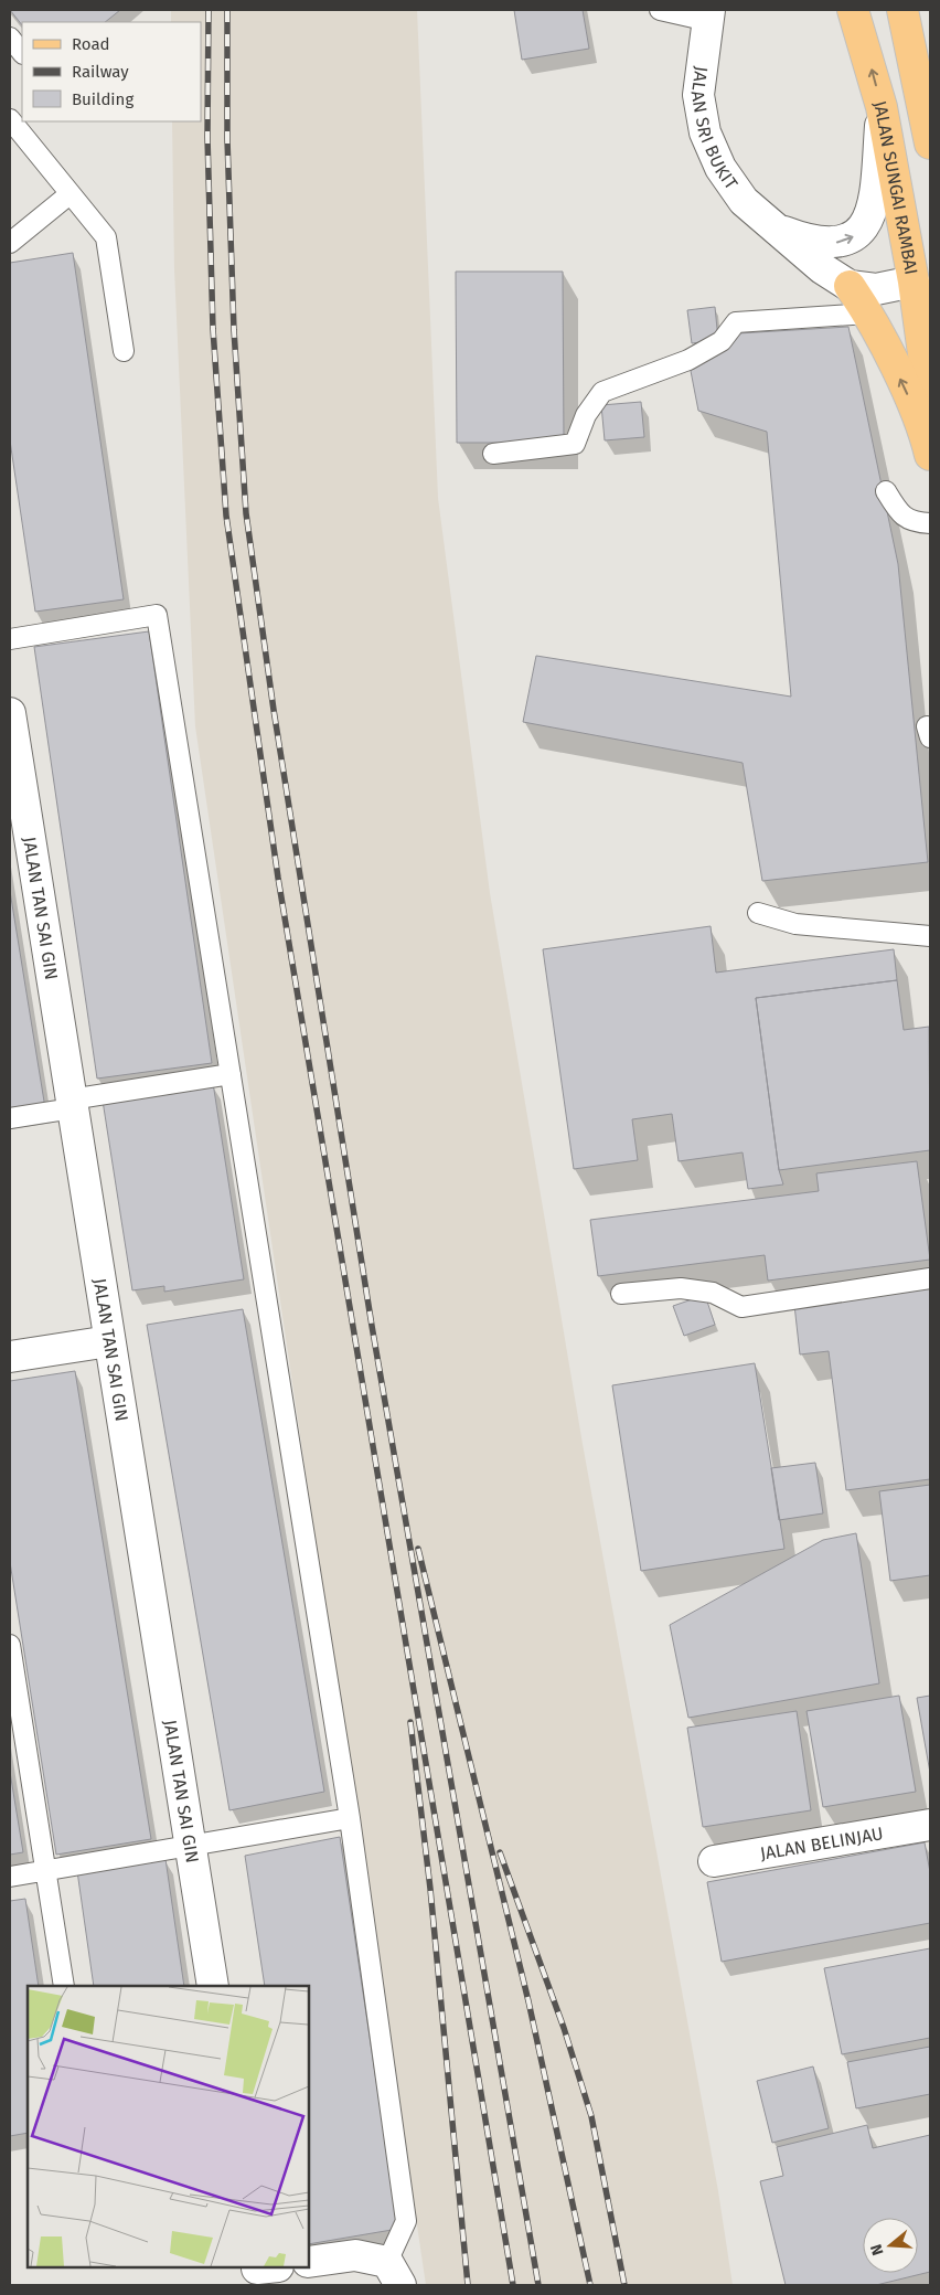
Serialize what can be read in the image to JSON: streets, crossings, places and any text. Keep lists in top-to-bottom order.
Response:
{
  "streets": {
    "main road": ["JALAN SUNGAI RAMBAI"],
    "street": ["JALAN SRI BUKIT", "JALAN TAN SAI GIN", "JALAN BELINJAU"]
  },
  "crossings": [
    ["JALAN SRI BUKIT", "JALAN SUNGAI RAMBAI"]
  ],
  "legend": ["Road", "Railway", "Building"],
  "north": "left"
}
